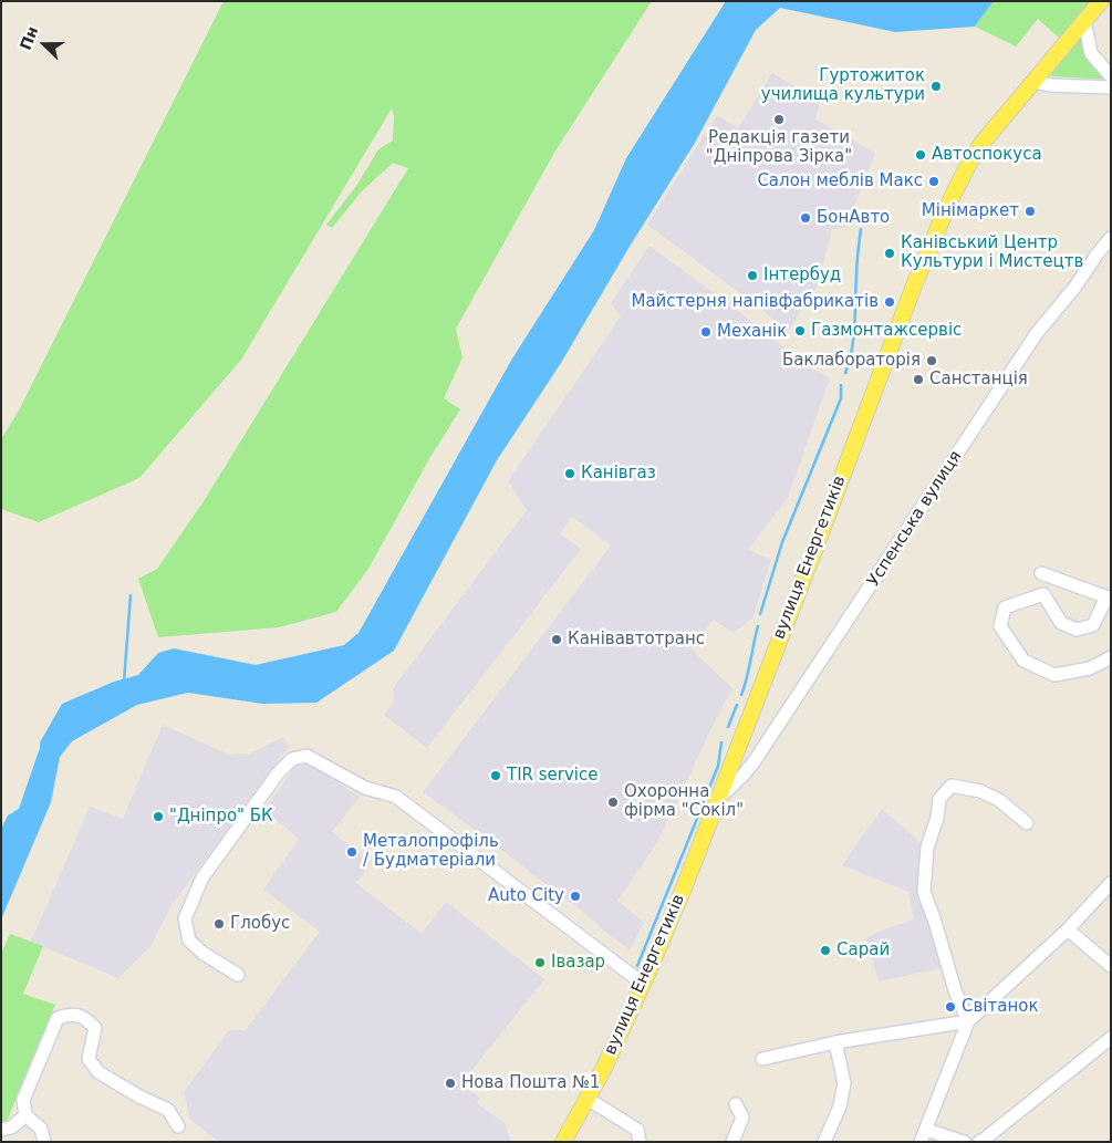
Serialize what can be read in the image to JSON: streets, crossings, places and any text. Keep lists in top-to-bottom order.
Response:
{
  "streets": {
    "main road": ["вулиця Енергетиків"],
    "street": ["Успенська вулиця"]
  },
  "crossings": [
    ["Успенська вулиця", "вулиця Енергетиків"]
  ],
  "places": [
    "Гуртожиток училища культури",
    "Редакція газети \"Дніпрова Зірка\"",
    "Автоспокуса",
    "Салон меблів Макс",
    "Мінімаркет",
    "БонАвто",
    "Канівський Центр Культури і Мистецтв",
    "Інтербуд",
    "Майстерня напівфабрикатів",
    "Газмонтажсервіс",
    "Механік",
    "Баклабораторія",
    "Санстанція",
    "Канівгаз",
    "Канівавтотранс",
    "TIR service",
    "Охоронна фірма \"Сокіл\"",
    "\"Дніпро\" БК",
    "Металопрофіль / Будматеріали",
    "Auto City",
    "Глобус",
    "Сарай",
    "Івазар",
    "Світанок",
    "Нова Пошта №1"
  ],
  "north": "left"
}
